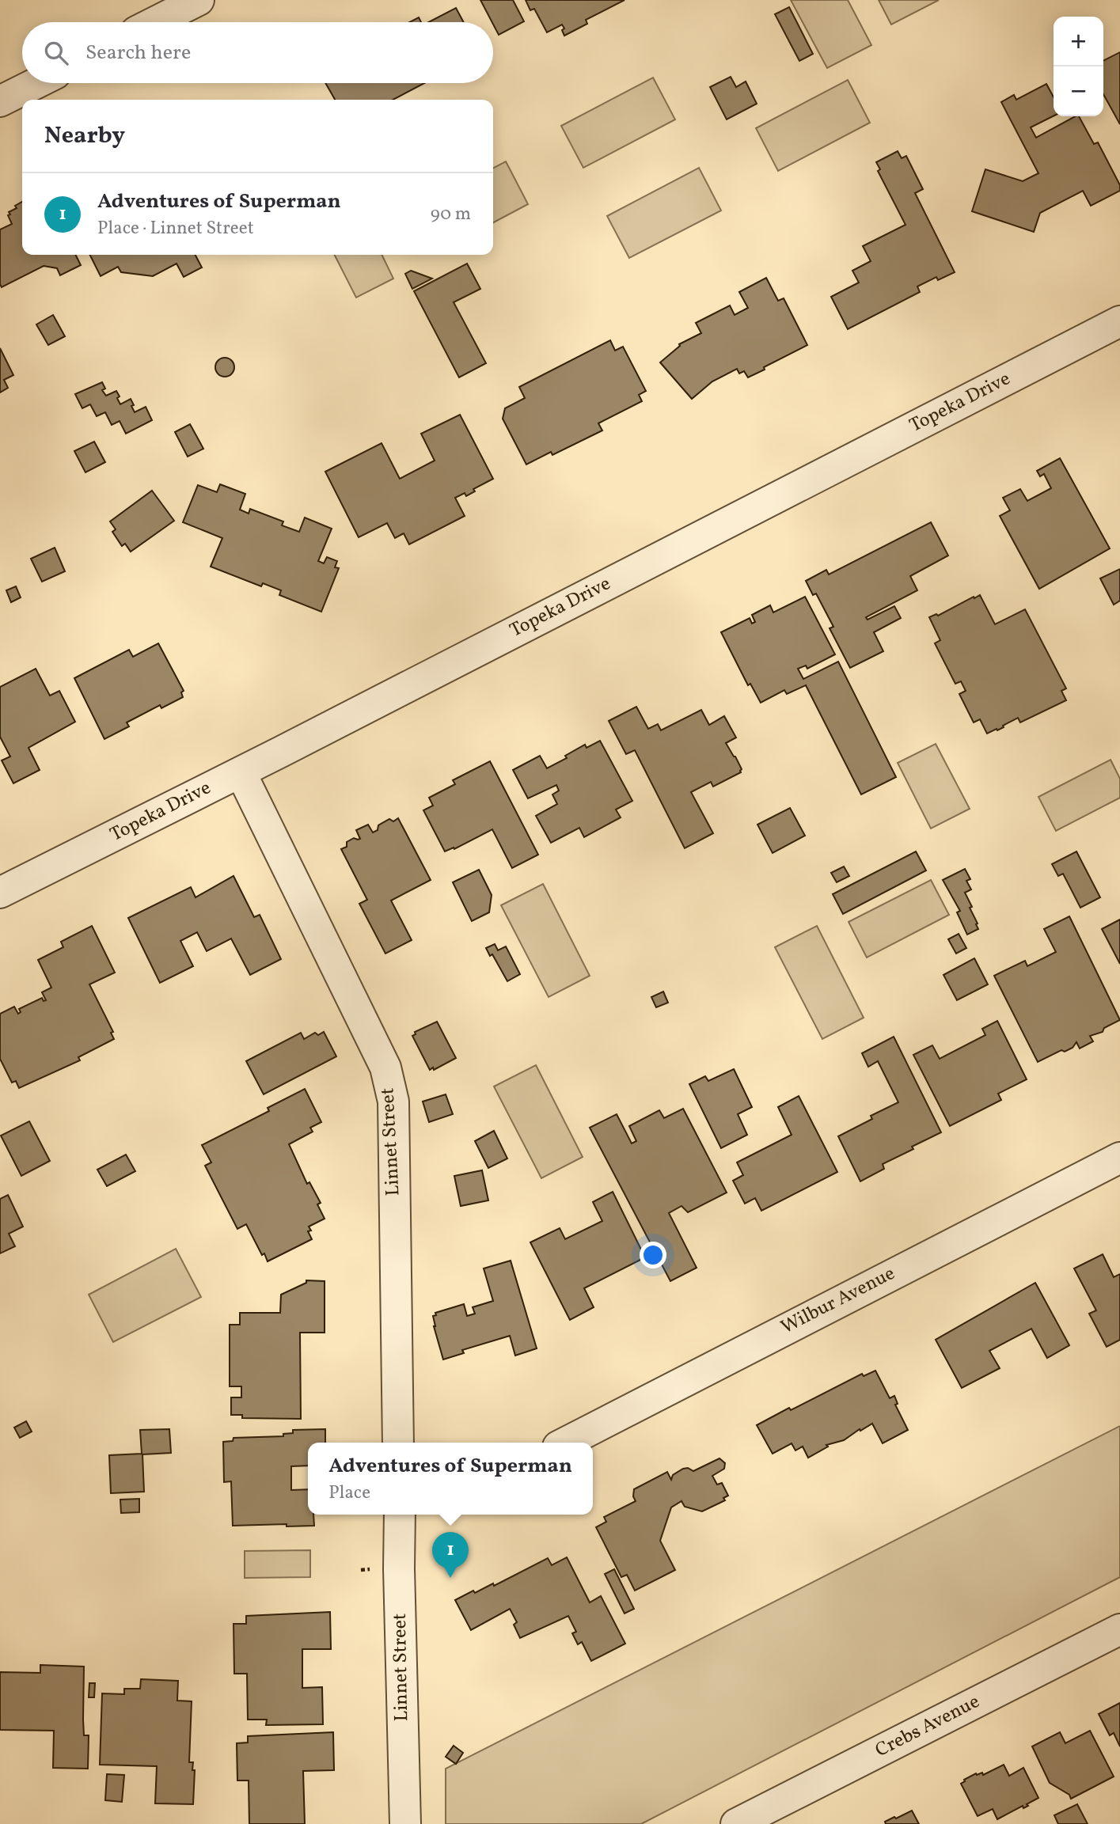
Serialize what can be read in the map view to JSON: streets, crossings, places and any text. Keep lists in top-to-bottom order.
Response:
{
  "streets": {
    "street": [
      "Topeka Drive",
      "Linnet Street",
      "Wilbur Avenue",
      "Crebs Avenue"
    ]
  },
  "crossings": [
    ["Topeka Drive", "Linnet Street"]
  ],
  "page": {
    "map_buttons": ["+", "−"],
    "search": "Search here",
    "heading": "Nearby",
    "list": [
      {
        "mark": "1",
        "name": "Adventures of Superman",
        "note": "Place · Linnet Street",
        "value": "90 m"
      }
    ],
    "popup": ["Adventures of Superman", "Place"],
    "pins": "1"
  }
}
